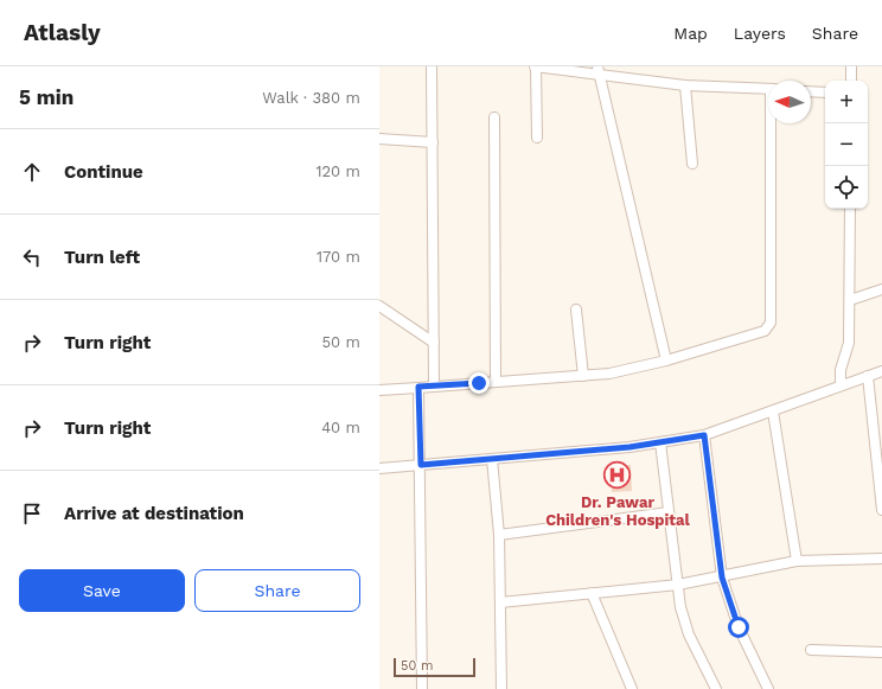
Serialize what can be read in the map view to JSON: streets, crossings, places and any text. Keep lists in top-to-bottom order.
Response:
{
  "places": {
    "hospital": ["Dr. Pawar Children's Hospital"]
  },
  "scale_bar": "50 m",
  "north": "left",
  "page": {
    "header": "Atlasly",
    "nav": ["Map", "Layers", "Share"],
    "heading": ["5 min", "Walk · 380 m"],
    "map_buttons": ["+", "−"],
    "list": [
      ["Continue", "120 m"],
      ["Turn left", "170 m"],
      ["Turn right", "50 m"],
      ["Turn right", "40 m"],
      "Arrive at destination"
    ],
    "buttons": ["Save", "Share"],
    "scale": "50 m"
  }
}
